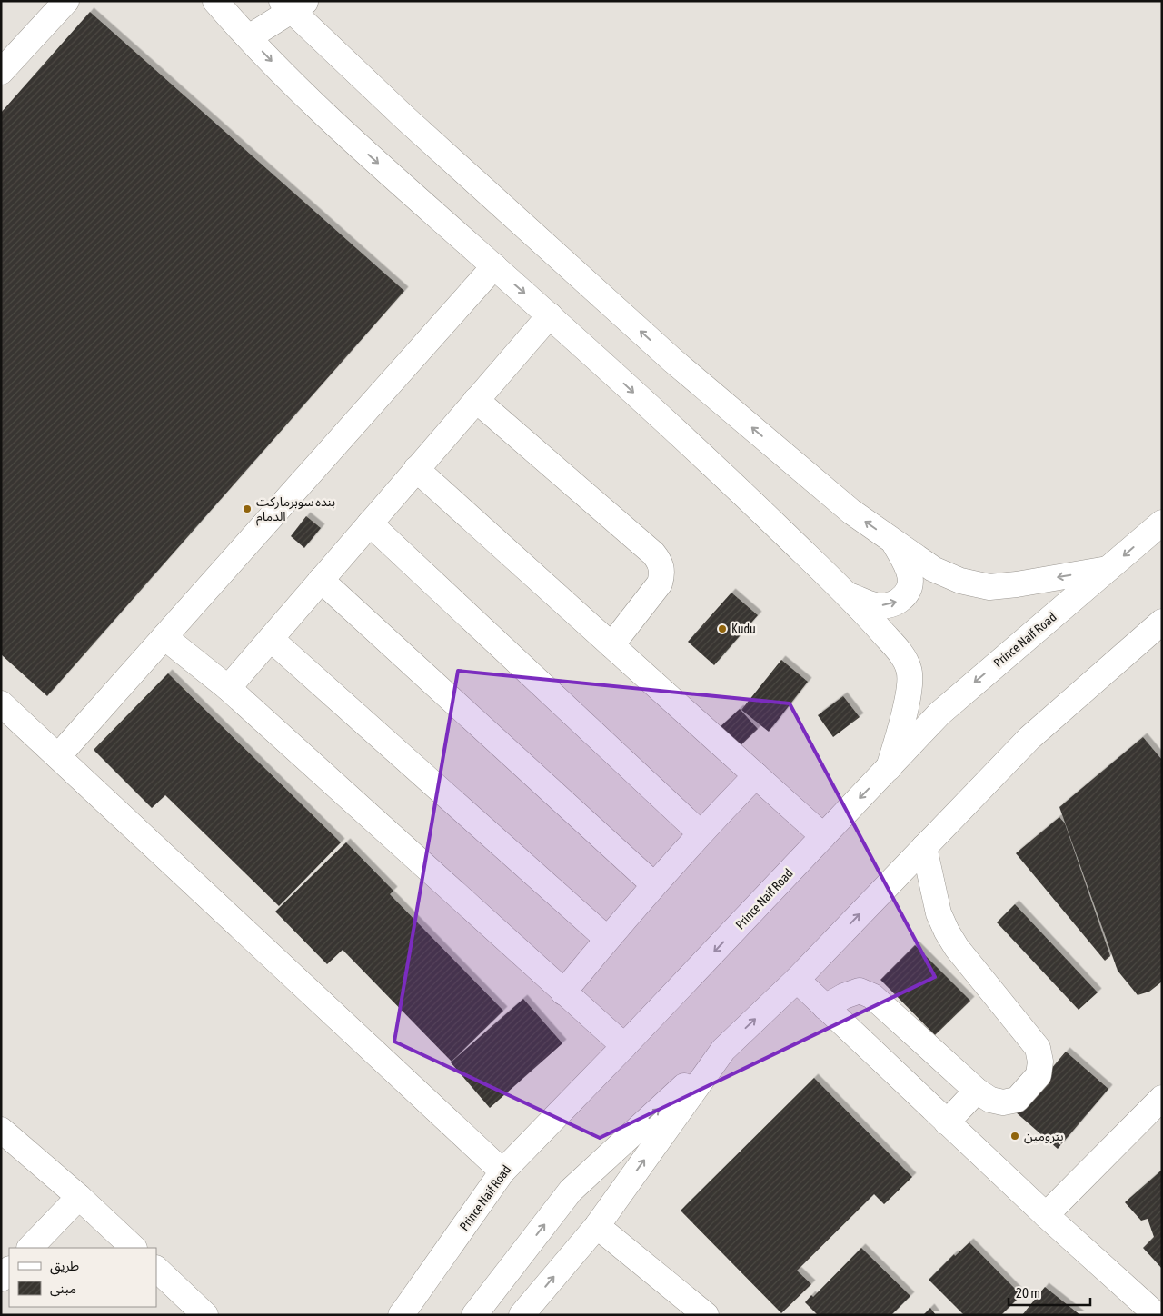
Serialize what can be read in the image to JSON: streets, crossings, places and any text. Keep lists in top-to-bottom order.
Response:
{
  "streets": {
    "street": ["Prince Naif Road"]
  },
  "places": ["بنده سوبرماركت الدمام", "Kudu", "بترومين"],
  "legend": ["طريق", "مبنى"],
  "scale_bar": "20 m"
}
